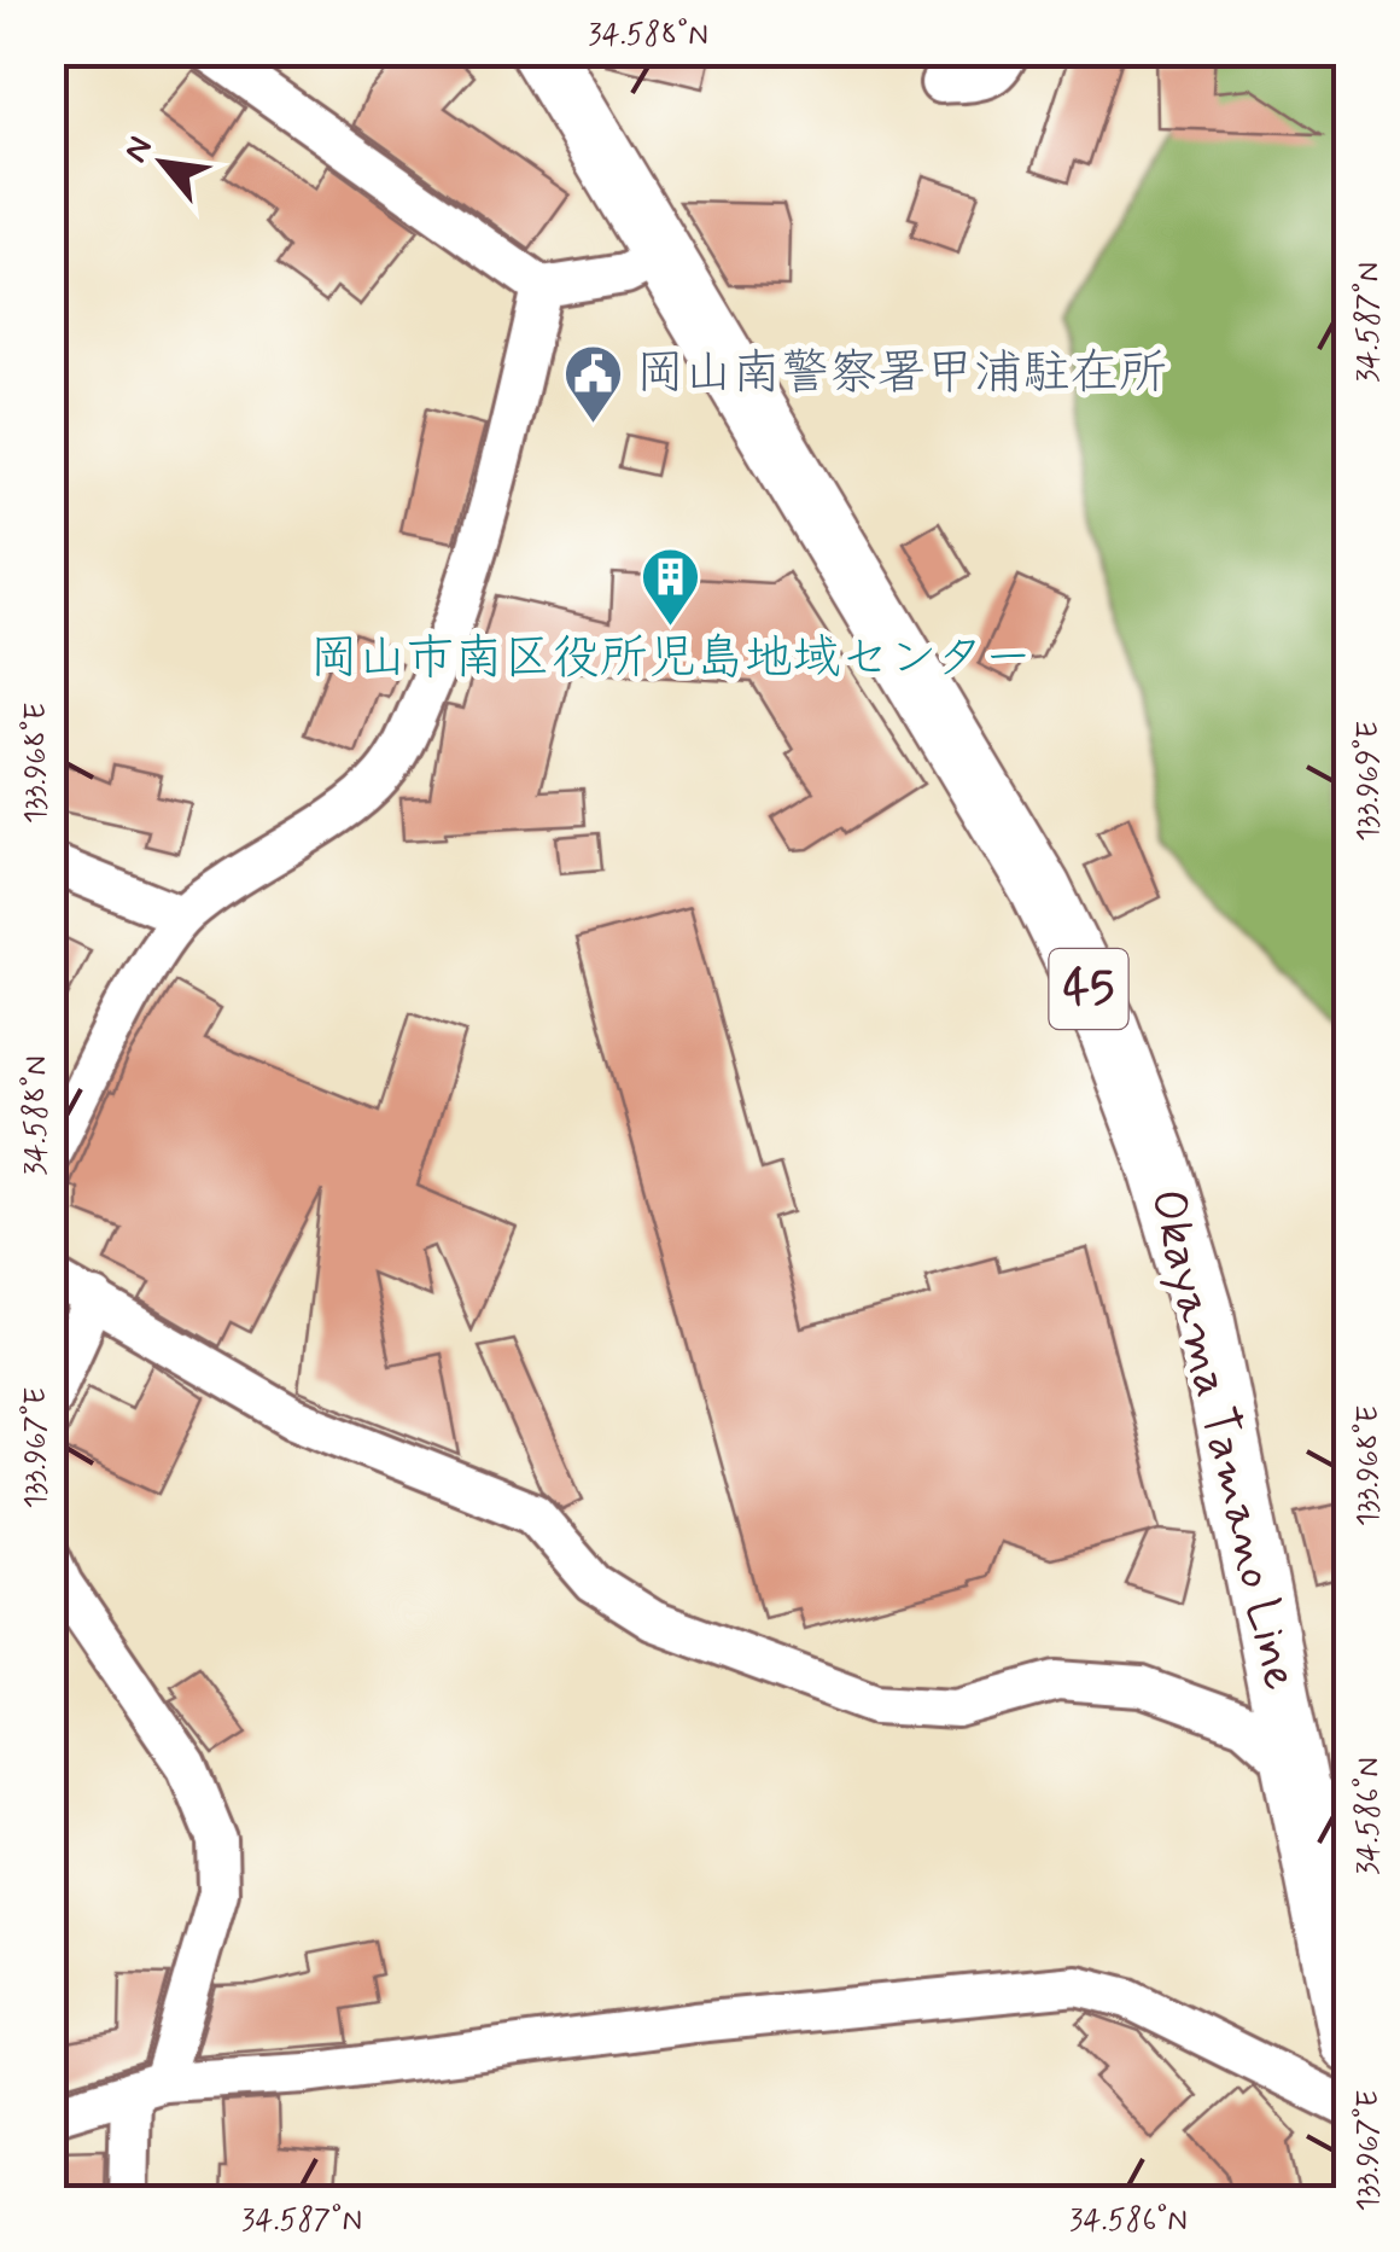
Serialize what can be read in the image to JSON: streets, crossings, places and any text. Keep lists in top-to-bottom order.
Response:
{
  "streets": {
    "main road": ["45", "Okayama Tamano Line"]
  },
  "places": {
    "public building": ["岡山南警察署甲浦駐在所"],
    "building": ["岡山市南区役所児島地域センター"]
  },
  "north": "top left",
  "coordinates": [
    "34.588°N",
    "34.587°N",
    "133.968°E",
    "133.969°E",
    "133.967°E",
    "34.586°N"
  ]
}
